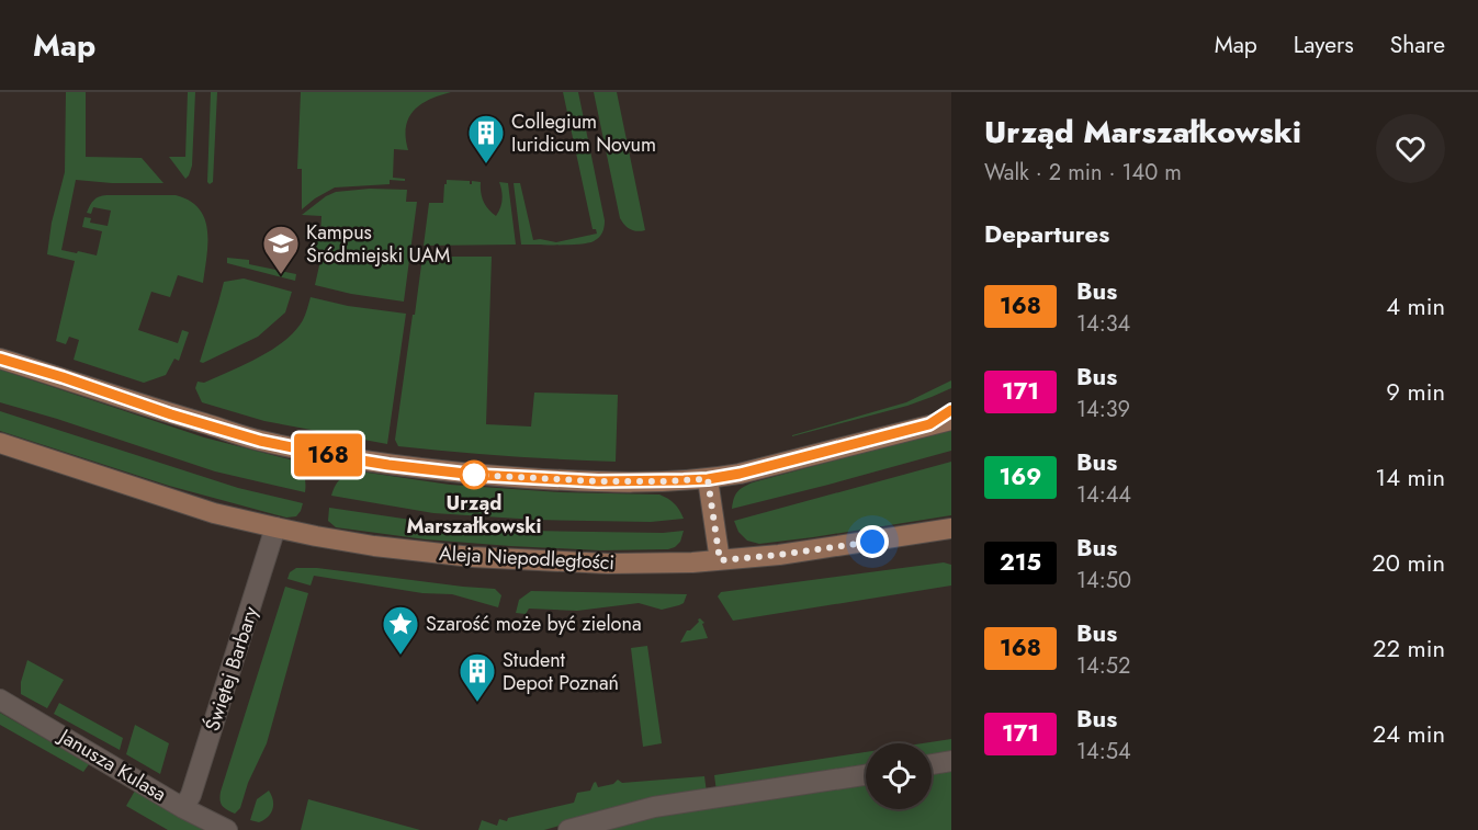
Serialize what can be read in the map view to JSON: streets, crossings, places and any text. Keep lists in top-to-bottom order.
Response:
{
  "streets": {
    "street": ["Aleja Niepodległości", "Świętej Barbary", "Janusza Kulasa"]
  },
  "crossings": [
    ["Aleja Niepodległości", "Świętej Barbary"],
    ["Świętej Barbary", "Janusza Kulasa"]
  ],
  "places": {
    "building": ["Collegium Iuridicum Novum", "Student Depot Poznań"],
    "school or university": ["Kampus Śródmiejski UAM"],
    "other": ["Urząd Marszałkowski"],
    "place": ["Szarość może być zielona"]
  },
  "lines": ["bus line 168"],
  "page": {
    "header": "Map",
    "nav": ["Map", "Layers", "Share"],
    "on_map": "168",
    "heading": [
      ["Urząd Marszałkowski", "Walk · 2 min · 140 m"],
      "Departures"
    ],
    "list": [
      {
        "mark": "168",
        "name": "Bus",
        "note": "14:34",
        "value": "4 min"
      },
      {
        "mark": "171",
        "name": "Bus",
        "note": "14:39",
        "value": "9 min"
      },
      {
        "mark": "169",
        "name": "Bus",
        "note": "14:44",
        "value": "14 min"
      },
      {
        "mark": "215",
        "name": "Bus",
        "note": "14:50",
        "value": "20 min"
      },
      {
        "mark": "168",
        "name": "Bus",
        "note": "14:52",
        "value": "22 min"
      },
      {
        "mark": "171",
        "name": "Bus",
        "note": "14:54",
        "value": "24 min"
      }
    ]
  }
}
